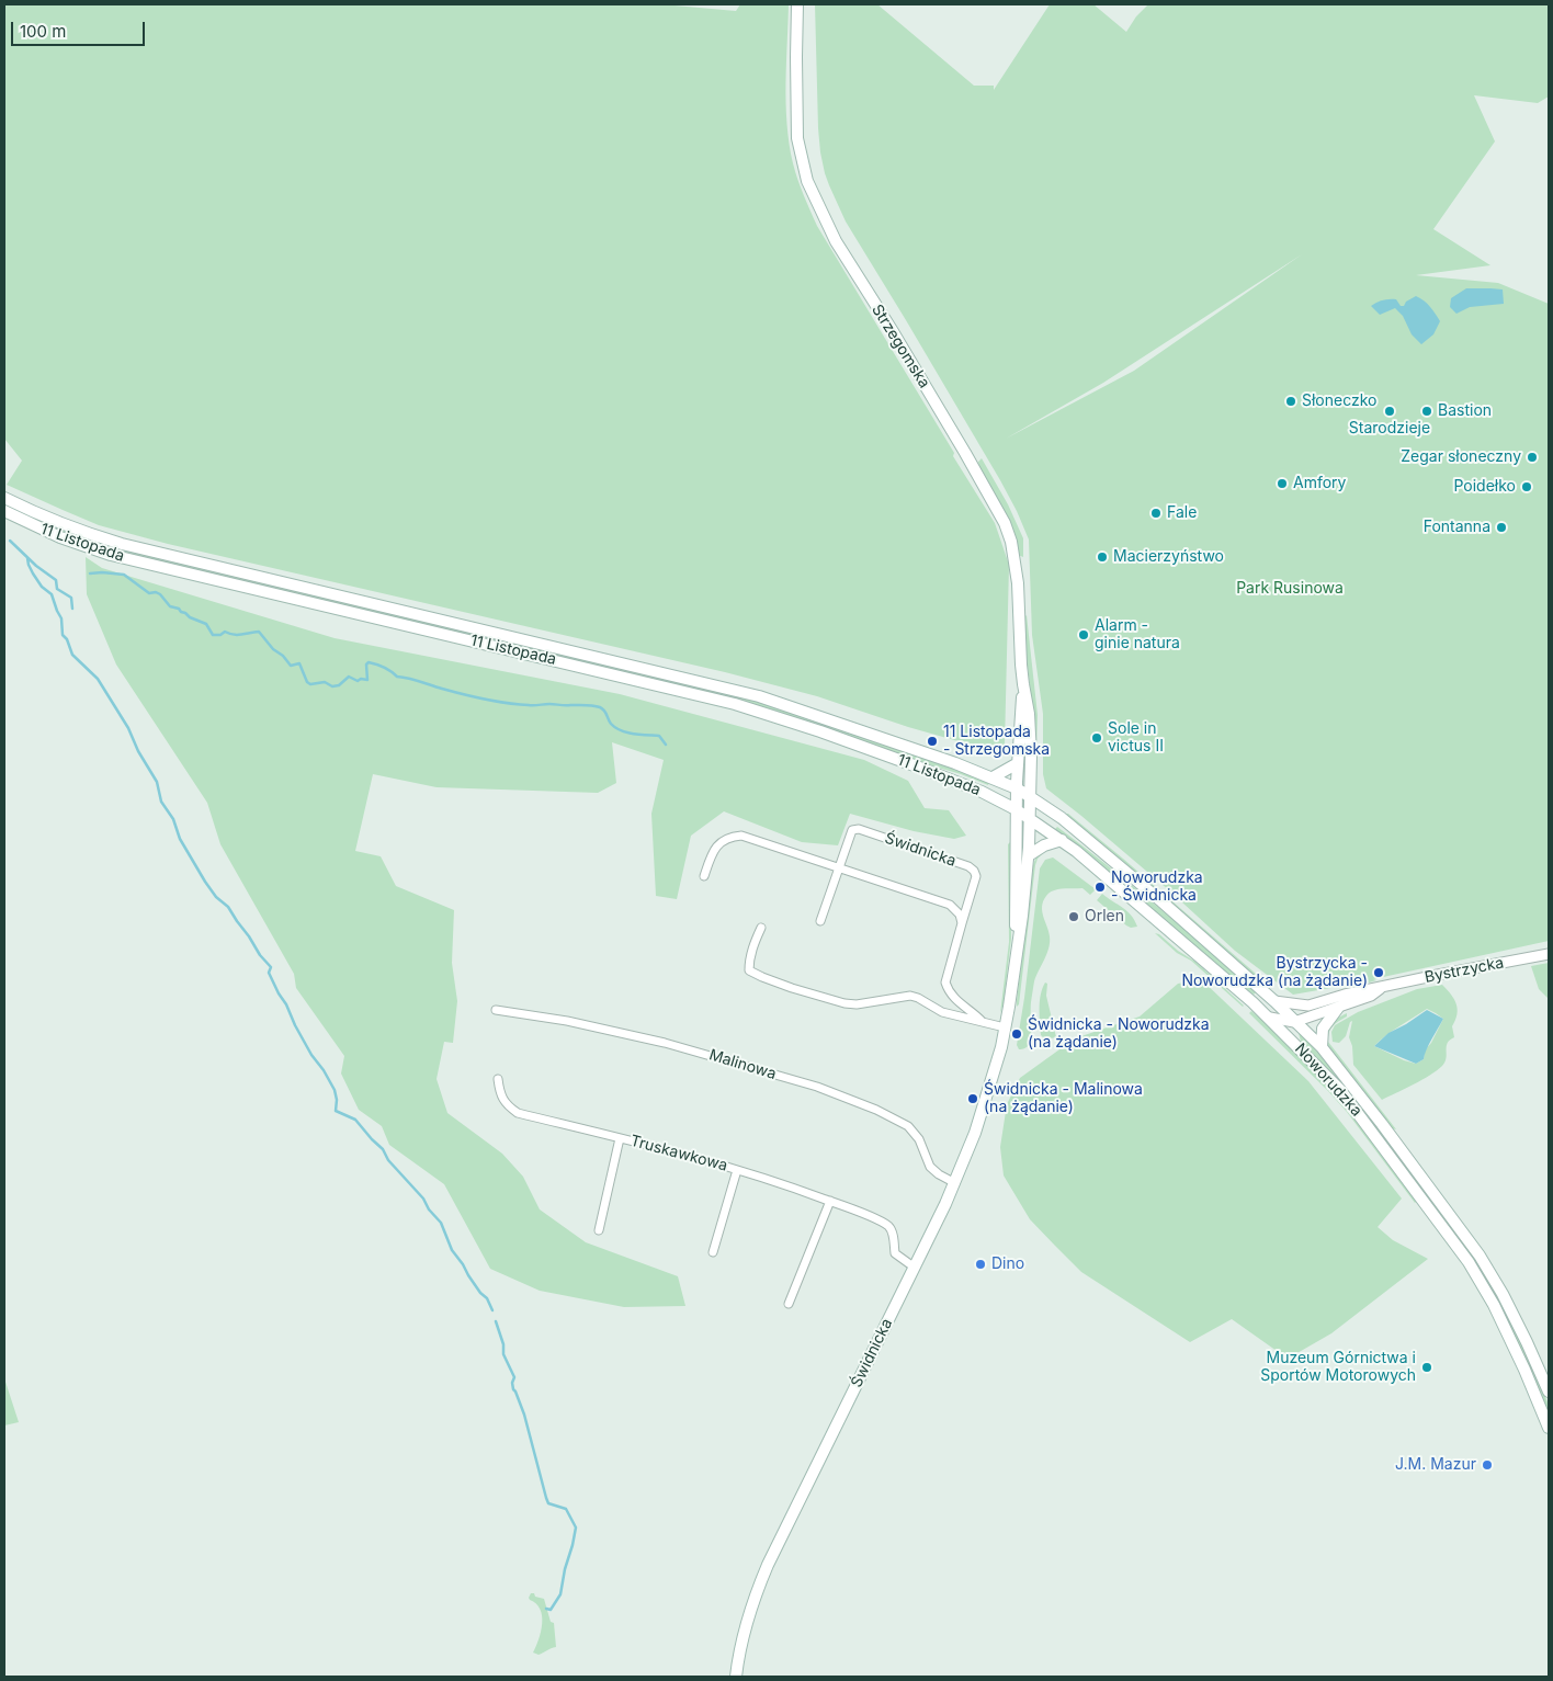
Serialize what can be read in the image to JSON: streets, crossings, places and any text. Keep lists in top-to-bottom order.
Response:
{
  "streets": {
    "main road": [
      "Strzegomska",
      "11 Listopada",
      "Świdnicka",
      "Noworudzka"
    ],
    "street": ["Bystrzycka", "Malinowa", "Truskawkowa"]
  },
  "crossings": [
    ["Strzegomska", "11 Listopada"],
    ["Strzegomska", "Świdnicka"],
    ["Strzegomska", "Noworudzka"],
    ["11 Listopada", "Świdnicka"],
    ["11 Listopada", "Noworudzka"],
    ["Świdnicka", "Malinowa"],
    ["Świdnicka", "Noworudzka"],
    ["Świdnicka", "Truskawkowa"],
    ["Bystrzycka", "Noworudzka"]
  ],
  "parks": ["Park Rusinowa"],
  "places": [
    "Słoneczko",
    "Starodzieje",
    "Bastion",
    "Zegar słoneczny",
    "Amfory",
    "Poidełko",
    "Fale",
    "Fontanna",
    "Macierzyństwo",
    "Alarm - ginie natura",
    "Sole in victus II",
    "11 Listopada - Strzegomska",
    "Noworudzka - Świdnicka",
    "Orlen",
    "Bystrzycka - Noworudzka (na żądanie)",
    "Świdnicka - Noworudzka (na żądanie)",
    "Świdnicka - Malinowa (na żądanie)",
    "Dino",
    "Muzeum Górnictwa i Sportów Motorowych",
    "J.M. Mazur"
  ],
  "scale_bar": "100 m"
}
